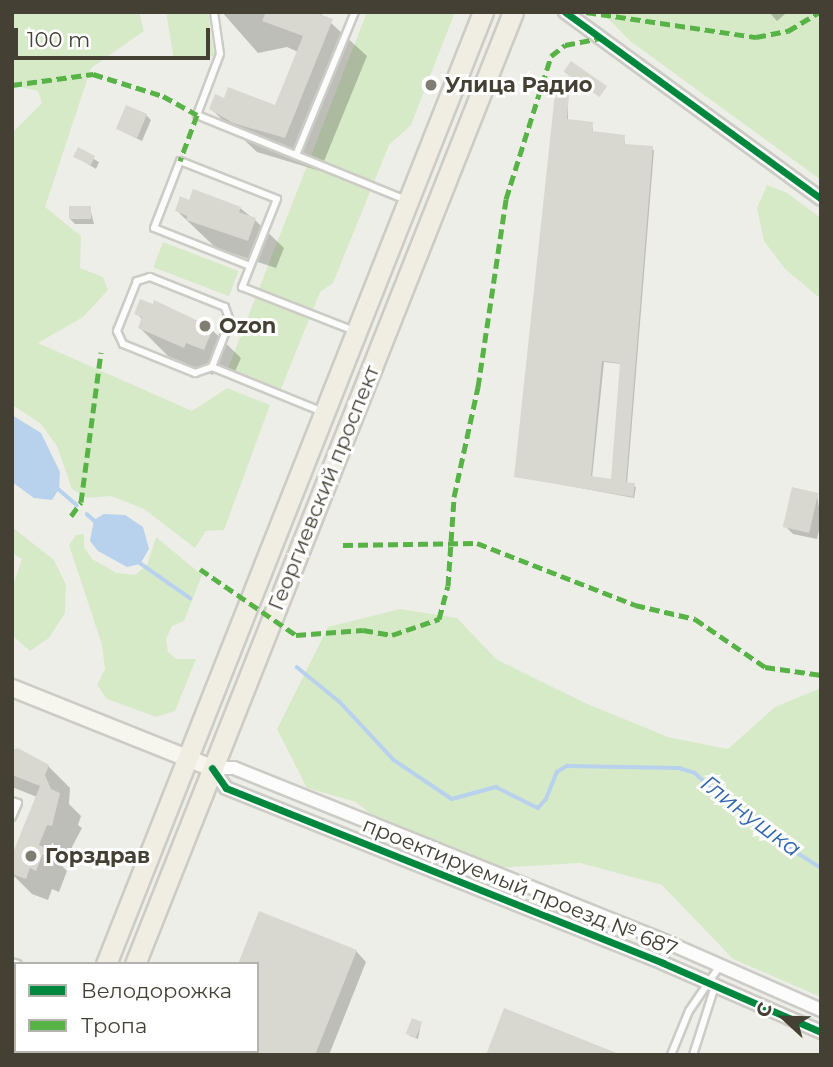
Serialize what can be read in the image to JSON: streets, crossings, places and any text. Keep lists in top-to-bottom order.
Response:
{
  "streets": {
    "main road": ["Георгиевский проспект"],
    "street": ["проектируемый проезд № 687"]
  },
  "crossings": [
    ["Георгиевский проспект", "проектируемый проезд № 687"]
  ],
  "water": ["Глинушка"],
  "places": ["Улица Радио", "Ozon", "Горздрав"],
  "legend": ["Велодорожка", "Тропа"],
  "scale_bar": "100 m",
  "north": "left"
}
